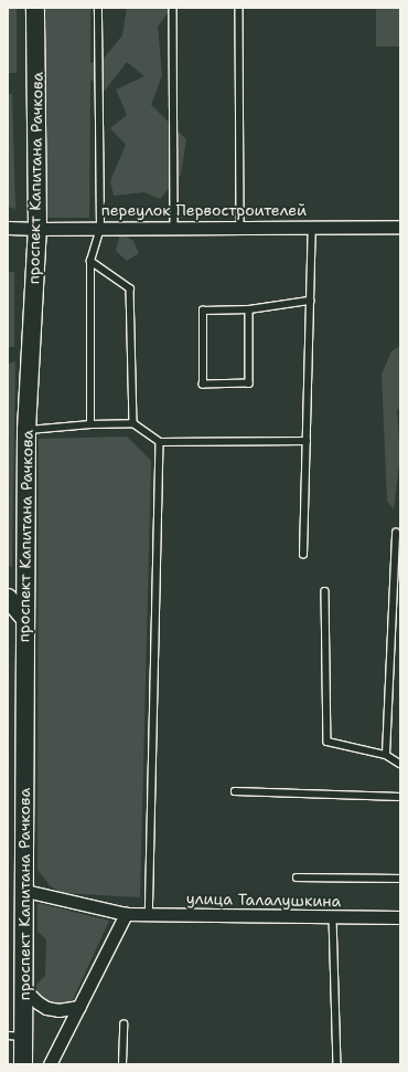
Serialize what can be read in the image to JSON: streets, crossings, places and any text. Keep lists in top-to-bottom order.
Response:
{
  "streets": {
    "street": ["проспект Капитана Рачкова", "переулок Первостроителей", "улица Талалушкина"]
  },
  "crossings": [
    ["проспект Капитана Рачкова", "переулок Первостроителей"],
    ["проспект Капитана Рачкова", "улица Талалушкина"]
  ]
}
